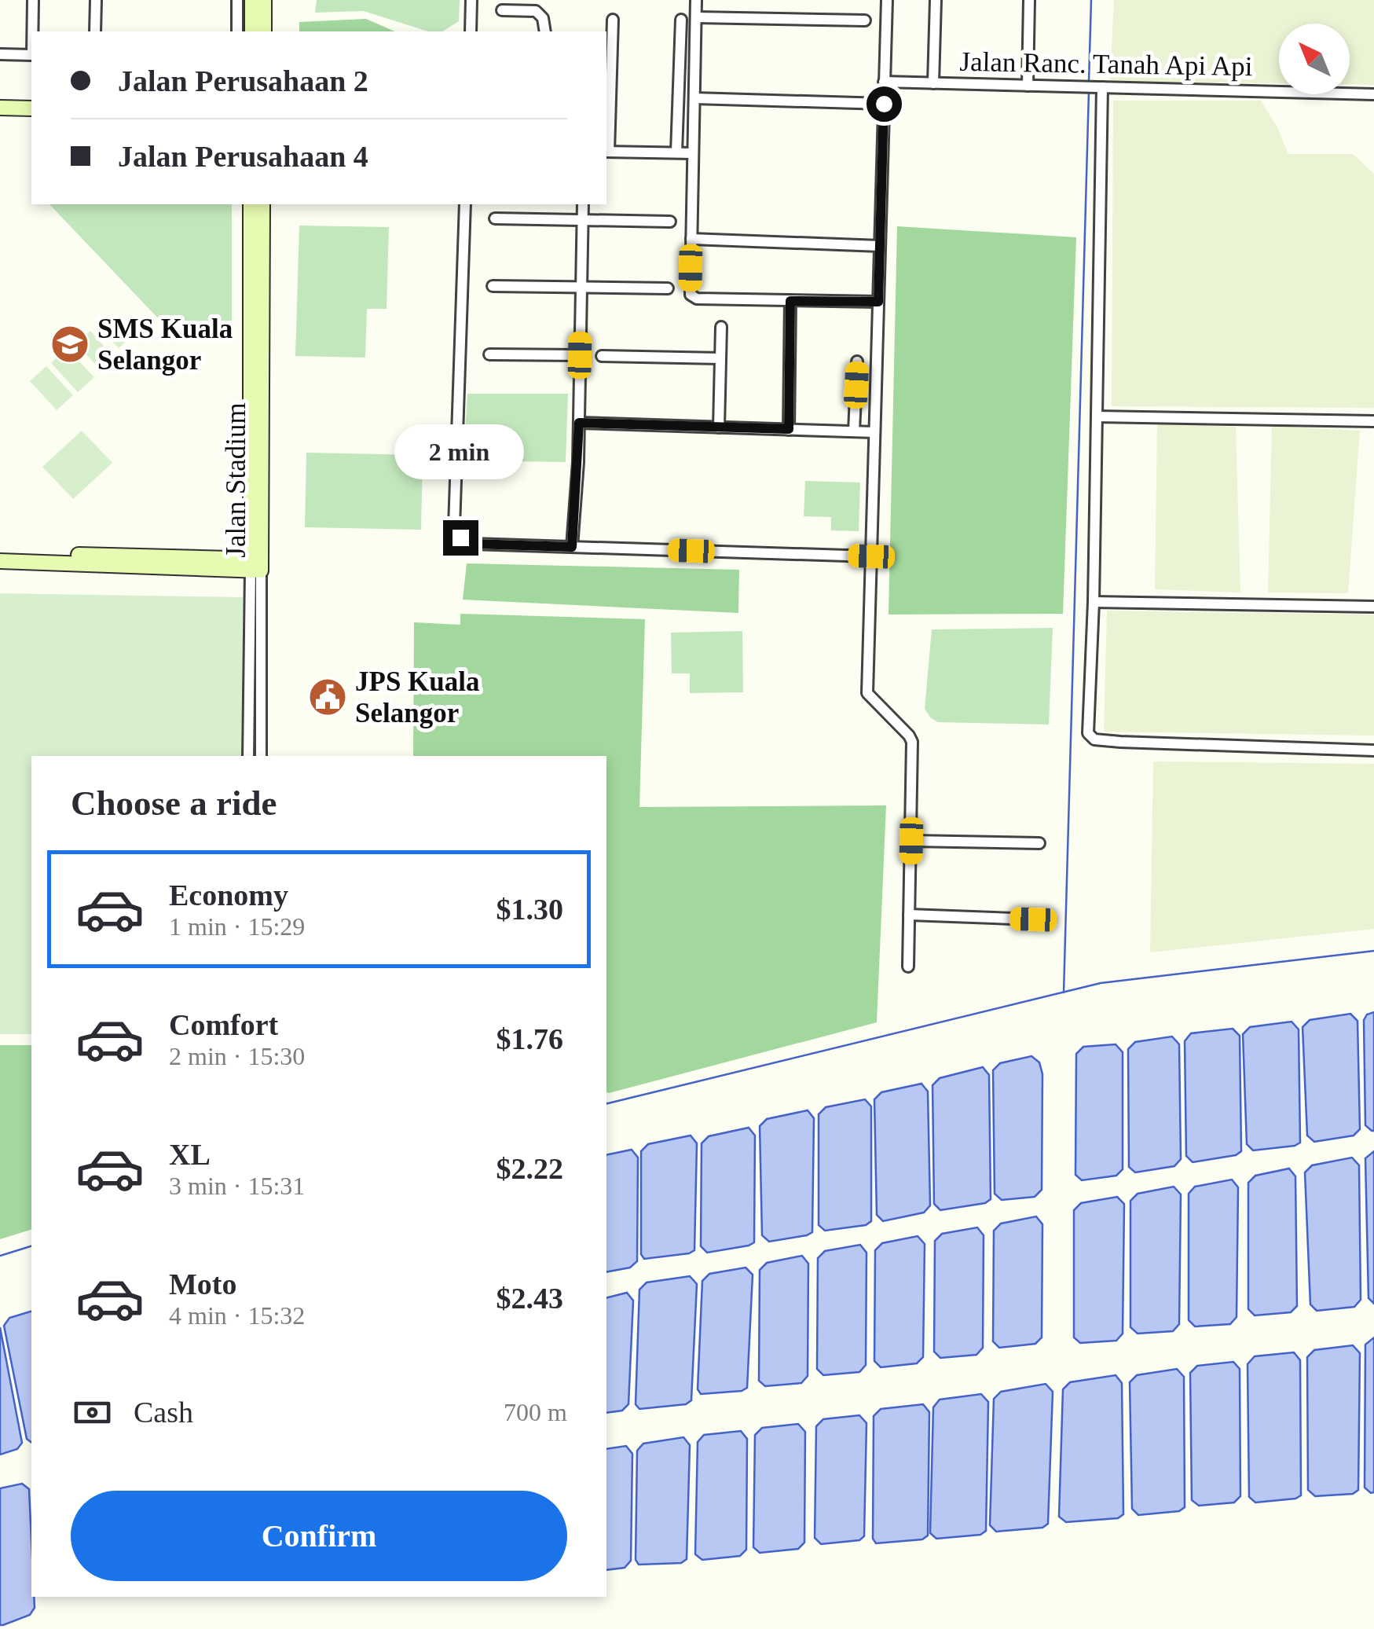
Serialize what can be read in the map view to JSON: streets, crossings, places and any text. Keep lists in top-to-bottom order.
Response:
{
  "streets": {
    "street": ["Jalan Ranc. Tanah Api Api", "Jalan Stadium"]
  },
  "places": {
    "school or university": ["SMS Kuala Selangor"],
    "public building": ["JPS Kuala Selangor"]
  },
  "north": "top left",
  "page": {
    "banner": ["Jalan Perusahaan 2", "Jalan Perusahaan 4"],
    "bubble": "2 min",
    "heading": "Choose a ride",
    "list": [
      {
        "name": "Economy",
        "note": "1 min · 15:29",
        "value": "$1.30"
      },
      {
        "name": "Comfort",
        "note": "2 min · 15:30",
        "value": "$1.76"
      },
      {
        "name": "XL",
        "note": "3 min · 15:31",
        "value": "$2.22"
      },
      {
        "name": "Moto",
        "note": "4 min · 15:32",
        "value": "$2.43"
      }
    ],
    "pay": ["Cash", "700 m"],
    "buttons": "Confirm"
  }
}
